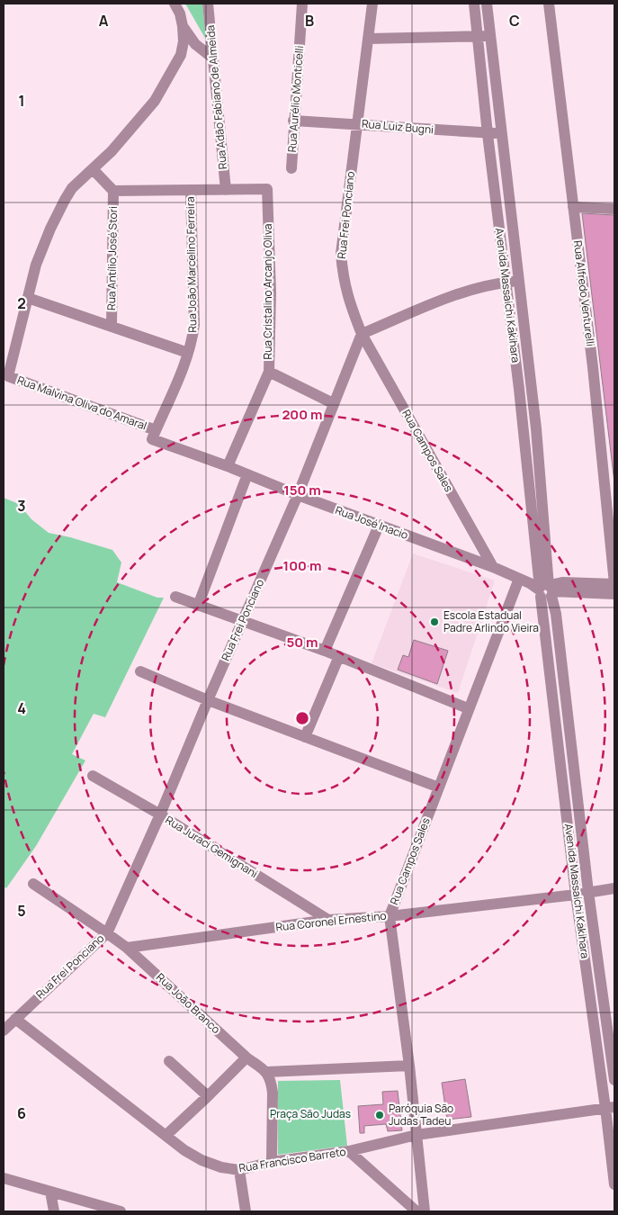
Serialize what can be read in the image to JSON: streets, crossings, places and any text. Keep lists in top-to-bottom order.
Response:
{
  "streets": {
    "street": [
      "Rua Adão Fabiano de Almeida",
      "Rua Aurélio Monticelli",
      "Rua Luiz Bugni",
      "Rua Frei Ponciano",
      "Rua Antílio José Stori",
      "Rua João Marcelino Ferreira",
      "Rua Cristalino Arcanjo Oliva",
      "Rua Alfredo Venturelli",
      "Avenida Massaichi Kakihara",
      "Rua Malvina Oliva do Amaral",
      "Rua Campos Sales",
      "Rua José Inacio",
      "Rua Juraci Gemignani",
      "Rua Coronel Ernestino",
      "Rua João Branco",
      "Rua Francisco Barreto"
    ]
  },
  "crossings": [
    ["Rua Adão Fabiano de Almeida", "Rua Cristalino Arcanjo Oliva"],
    ["Rua Aurélio Monticelli", "Rua Luiz Bugni"],
    ["Rua Luiz Bugni", "Rua Frei Ponciano"],
    ["Rua Luiz Bugni", "Avenida Massaichi Kakihara"],
    ["Rua Frei Ponciano", "Rua Campos Sales"],
    ["Rua Frei Ponciano", "Rua José Inacio"],
    ["Rua Frei Ponciano", "Rua Juraci Gemignani"],
    ["Rua Frei Ponciano", "Rua João Branco"],
    ["Rua Frei Ponciano", "Rua Francisco Barreto"],
    ["Rua João Marcelino Ferreira", "Rua Malvina Oliva do Amaral"],
    ["Rua João Marcelino Ferreira", "Rua José Inacio"],
    ["Rua Cristalino Arcanjo Oliva", "Rua José Inacio"],
    ["Avenida Massaichi Kakihara", "Rua José Inacio"],
    ["Avenida Massaichi Kakihara", "Rua Coronel Ernestino"],
    ["Avenida Massaichi Kakihara", "Rua Francisco Barreto"],
    ["Rua Malvina Oliva do Amaral", "Rua José Inacio"],
    ["Rua Campos Sales", "Rua José Inacio"],
    ["Rua Campos Sales", "Rua Coronel Ernestino"],
    ["Rua Campos Sales", "Rua Francisco Barreto"],
    ["Rua Juraci Gemignani", "Rua Coronel Ernestino"],
    ["Rua Coronel Ernestino", "Rua João Branco"]
  ],
  "parks": ["Praça São Judas"],
  "places": ["Escola Estadual Padre Arlindo Vieira", "Paróquia São Judas Tadeu"],
  "grid": {
    "columns": ["A", "B", "C"],
    "rows": [
      "1",
      "2",
      "3",
      "4",
      "5",
      "6"
    ]
  },
  "rings": [
    "200 m",
    "150 m",
    "100 m",
    "50 m"
  ]
}
